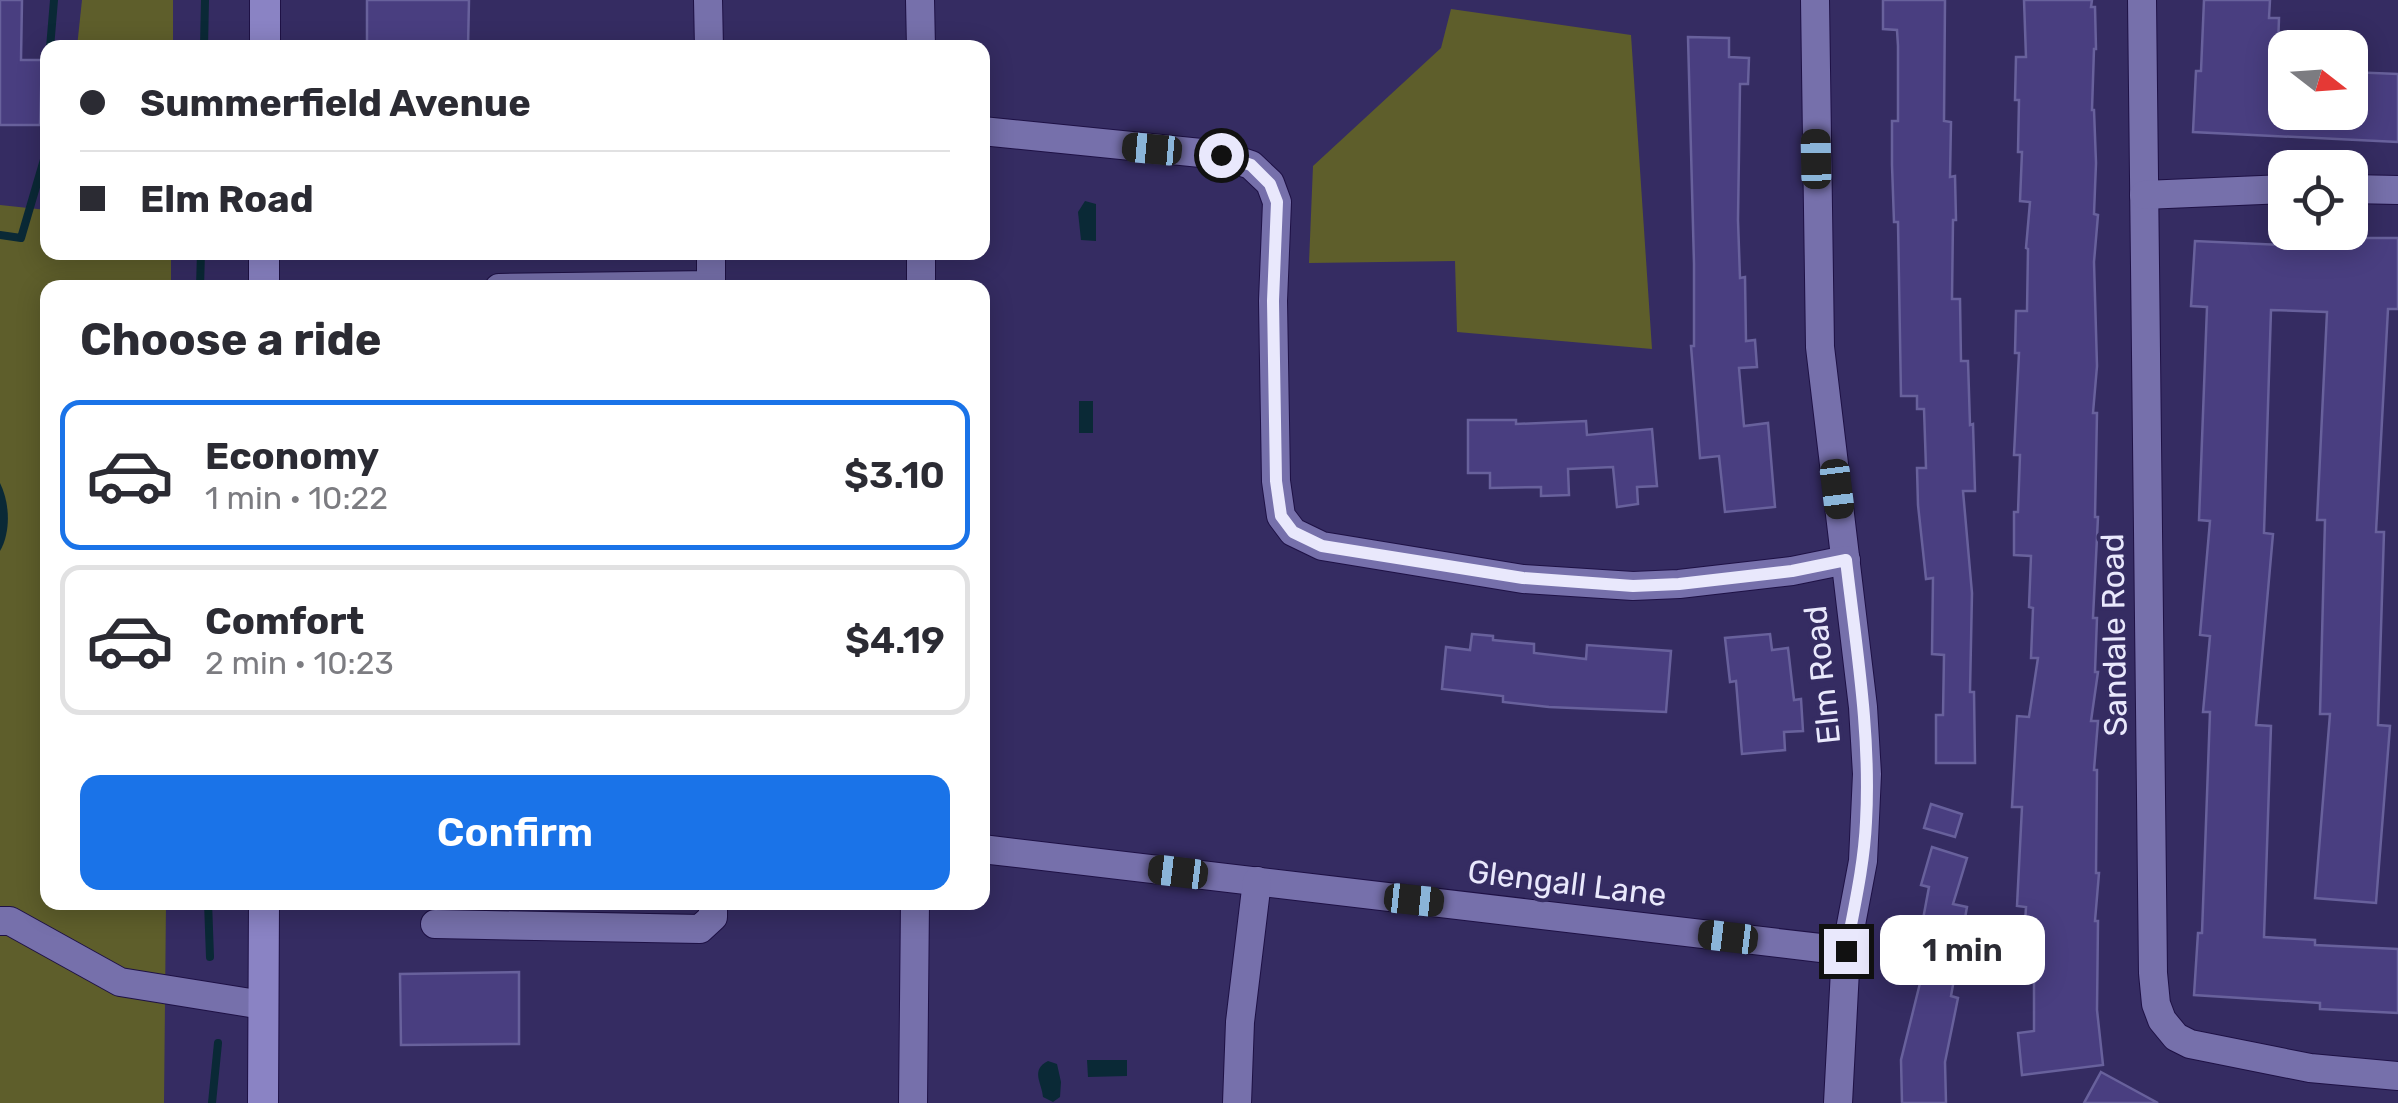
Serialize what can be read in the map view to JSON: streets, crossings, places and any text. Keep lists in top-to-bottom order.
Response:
{
  "streets": {
    "street": ["Sandale Road", "Elm Road", "Glengall Lane"]
  },
  "crossings": [
    ["Elm Road", "Glengall Lane"]
  ],
  "north": "right",
  "page": {
    "banner": ["Summerfield Avenue", "Elm Road"],
    "heading": "Choose a ride",
    "list": [
      {
        "name": "Economy",
        "note": "1 min · 10:22",
        "value": "$3.10"
      },
      {
        "name": "Comfort",
        "note": "2 min · 10:23",
        "value": "$4.19"
      }
    ],
    "buttons": "Confirm",
    "bubble": "1 min"
  }
}
